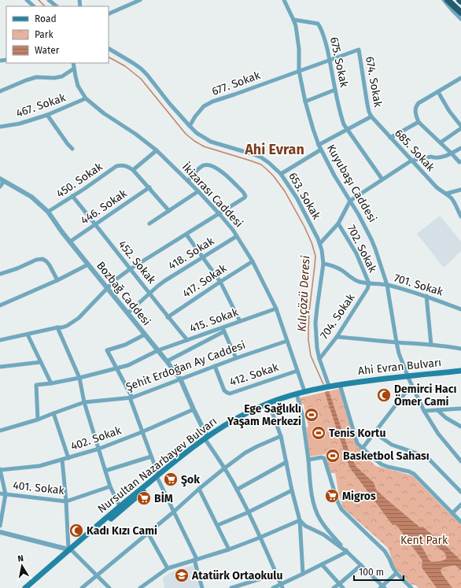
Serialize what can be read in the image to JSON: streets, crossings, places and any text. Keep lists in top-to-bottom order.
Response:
{
  "streets": {
    "main road": ["Ahi Evran Bulvarı", "Nursultan Nazarbayev Bulvarı"],
    "street": [
      "675. Sokak",
      "674. Sokak",
      "677. Sokak",
      "467. Sokak",
      "685. Sokak",
      "450. Sokak",
      "Kuyubaşı Caddesi",
      "İkizarası Caddesi",
      "653. Sokak",
      "446. Sokak",
      "702. Sokak",
      "418. Sokak",
      "452. Sokak",
      "417. Sokak",
      "701. Sokak",
      "Bozbağ Caddesi",
      "704. Sokak",
      "415. Sokak",
      "Şehit Erdoğan Ay Caddesi",
      "412. Sokak",
      "402. Sokak",
      "401. Sokak"
    ]
  },
  "crossings": [
    ["675. Sokak", "677. Sokak"],
    ["675. Sokak", "Kuyubaşı Caddesi"],
    ["674. Sokak", "677. Sokak"],
    ["674. Sokak", "685. Sokak"],
    ["677. Sokak", "Kuyubaşı Caddesi"],
    ["677. Sokak", "653. Sokak"],
    ["467. Sokak", "İkizarası Caddesi"],
    ["450. Sokak", "452. Sokak"],
    ["450. Sokak", "Bozbağ Caddesi"],
    ["Kuyubaşı Caddesi", "701. Sokak"],
    ["Kuyubaşı Caddesi", "Ahi Evran Bulvarı"],
    ["İkizarası Caddesi", "418. Sokak"],
    ["İkizarası Caddesi", "417. Sokak"],
    ["İkizarası Caddesi", "415. Sokak"],
    ["İkizarası Caddesi", "Şehit Erdoğan Ay Caddesi"],
    ["İkizarası Caddesi", "412. Sokak"],
    ["İkizarası Caddesi", "Nursultan Nazarbayev Bulvarı"],
    ["653. Sokak", "701. Sokak"],
    ["653. Sokak", "704. Sokak"],
    ["653. Sokak", "Nursultan Nazarbayev Bulvarı"],
    ["446. Sokak", "452. Sokak"],
    ["446. Sokak", "Bozbağ Caddesi"],
    ["702. Sokak", "701. Sokak"],
    ["702. Sokak", "704. Sokak"],
    ["418. Sokak", "452. Sokak"],
    ["418. Sokak", "Bozbağ Caddesi"],
    ["452. Sokak", "417. Sokak"],
    ["452. Sokak", "415. Sokak"],
    ["701. Sokak", "704. Sokak"],
    ["Bozbağ Caddesi", "415. Sokak"],
    ["Bozbağ Caddesi", "Şehit Erdoğan Ay Caddesi"],
    ["Bozbağ Caddesi", "402. Sokak"],
    ["Bozbağ Caddesi", "Nursultan Nazarbayev Bulvarı"],
    ["415. Sokak", "Şehit Erdoğan Ay Caddesi"],
    ["Şehit Erdoğan Ay Caddesi", "412. Sokak"],
    ["Ahi Evran Bulvarı", "Nursultan Nazarbayev Bulvarı"]
  ],
  "districts": ["Ahi Evran"],
  "water": ["Kılıçözü Deresi"],
  "parks": ["Kent Park"],
  "places": {
    "mosque": ["Demirci Hacı Ömer Cami", "Kadı Kızı Cami"],
    "sports": ["Ege Sağlıklı Yaşam Merkezi", "Tenis Kortu", "Basketbol Sahası"],
    "supermarket": ["Şok", "Migros", "BİM"],
    "school or university": ["Atatürk Ortaokulu"]
  },
  "legend": ["Road", "Park", "Water"],
  "scale_bar": "100 m",
  "north": "top"
}
